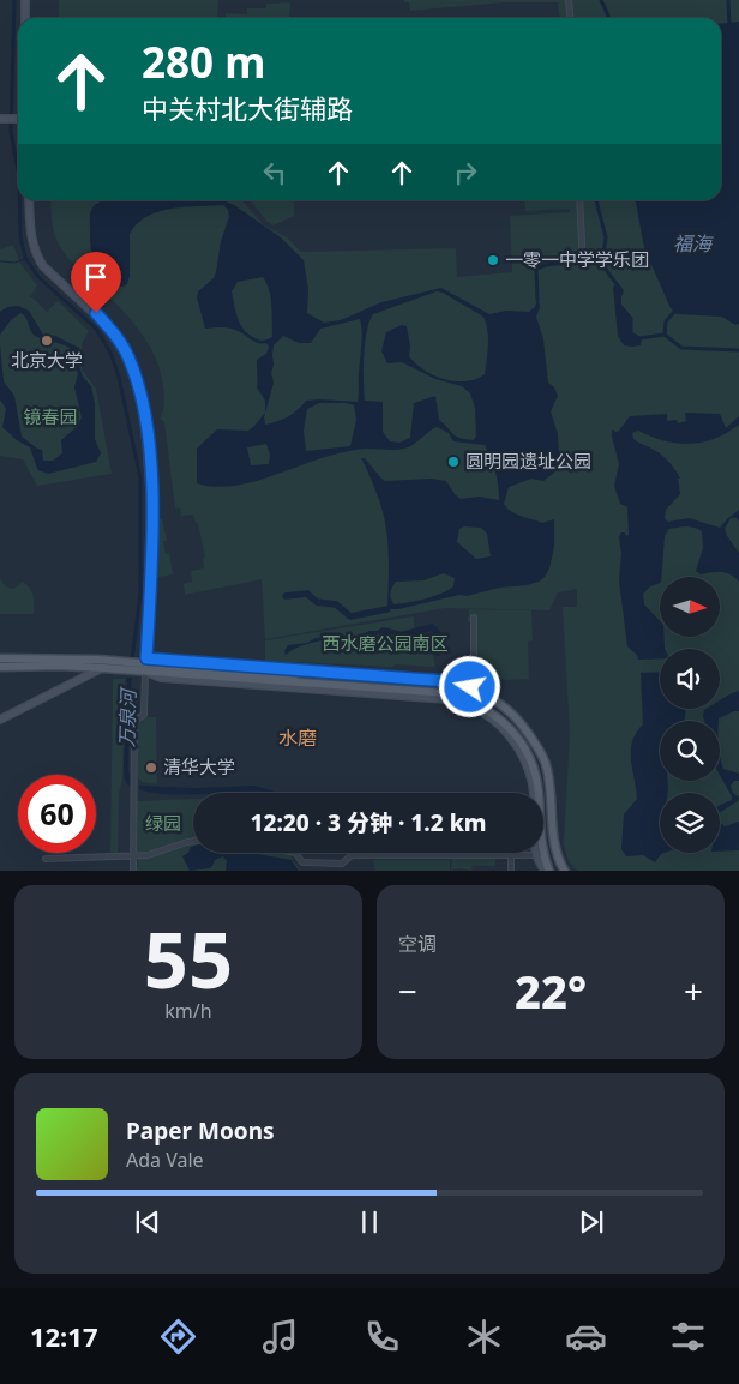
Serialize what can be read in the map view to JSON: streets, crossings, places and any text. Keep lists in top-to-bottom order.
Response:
{
  "districts": ["水磨"],
  "water": ["福海", "万泉河"],
  "parks": ["镜春园", "西水磨公园南区", "绿园"],
  "places": [
    "一零一中学学乐团",
    "北京大学",
    "圆明园遗址公园",
    "清华大学"
  ],
  "north": "right",
  "page": {
    "turn": ["280 m", "中关村北大街辅路"],
    "limit": "60",
    "trip": "12:20 · 3 分钟 · 1.2 km",
    "tile": [
      ["55", "km/h"],
      "空调"
    ],
    "heat": ["−", "22°", "+"],
    "song": ["Paper Moons", "Ada Vale"],
    "tabs": "12:17"
  }
}
